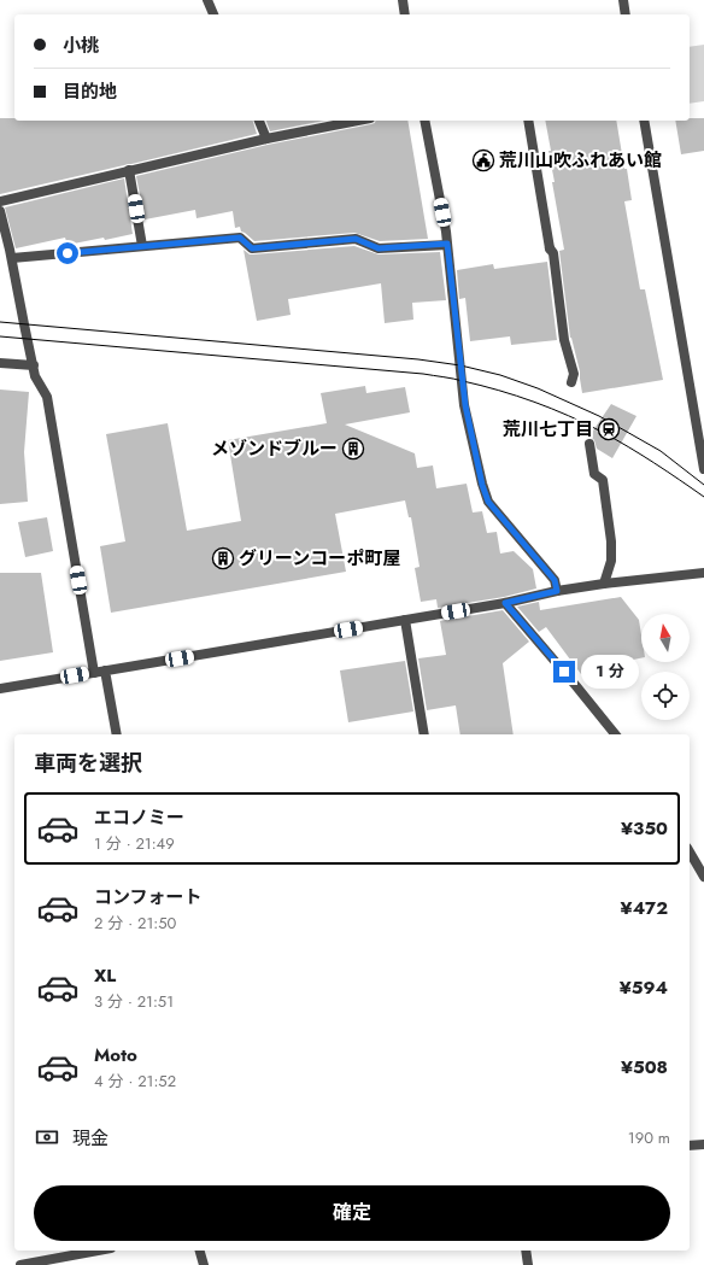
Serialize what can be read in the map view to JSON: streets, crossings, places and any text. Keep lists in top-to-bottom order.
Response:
{
  "places": {
    "public building": ["荒川山吹ふれあい館"],
    "station": ["荒川七丁目"],
    "building": ["メゾンドブルー", "グリーンコーポ町屋"]
  },
  "north": "top",
  "page": {
    "banner": ["小桃", "目的地"],
    "bubble": "1 分",
    "heading": "車両を選択",
    "list": [
      {
        "name": "エコノミー",
        "note": "1 分 · 21:49",
        "value": "¥350"
      },
      {
        "name": "コンフォート",
        "note": "2 分 · 21:50",
        "value": "¥472"
      },
      {
        "name": "XL",
        "note": "3 分 · 21:51",
        "value": "¥594"
      },
      {
        "name": "Moto",
        "note": "4 分 · 21:52",
        "value": "¥508"
      }
    ],
    "pay": ["現金", "190 m"],
    "buttons": "確定"
  }
}
